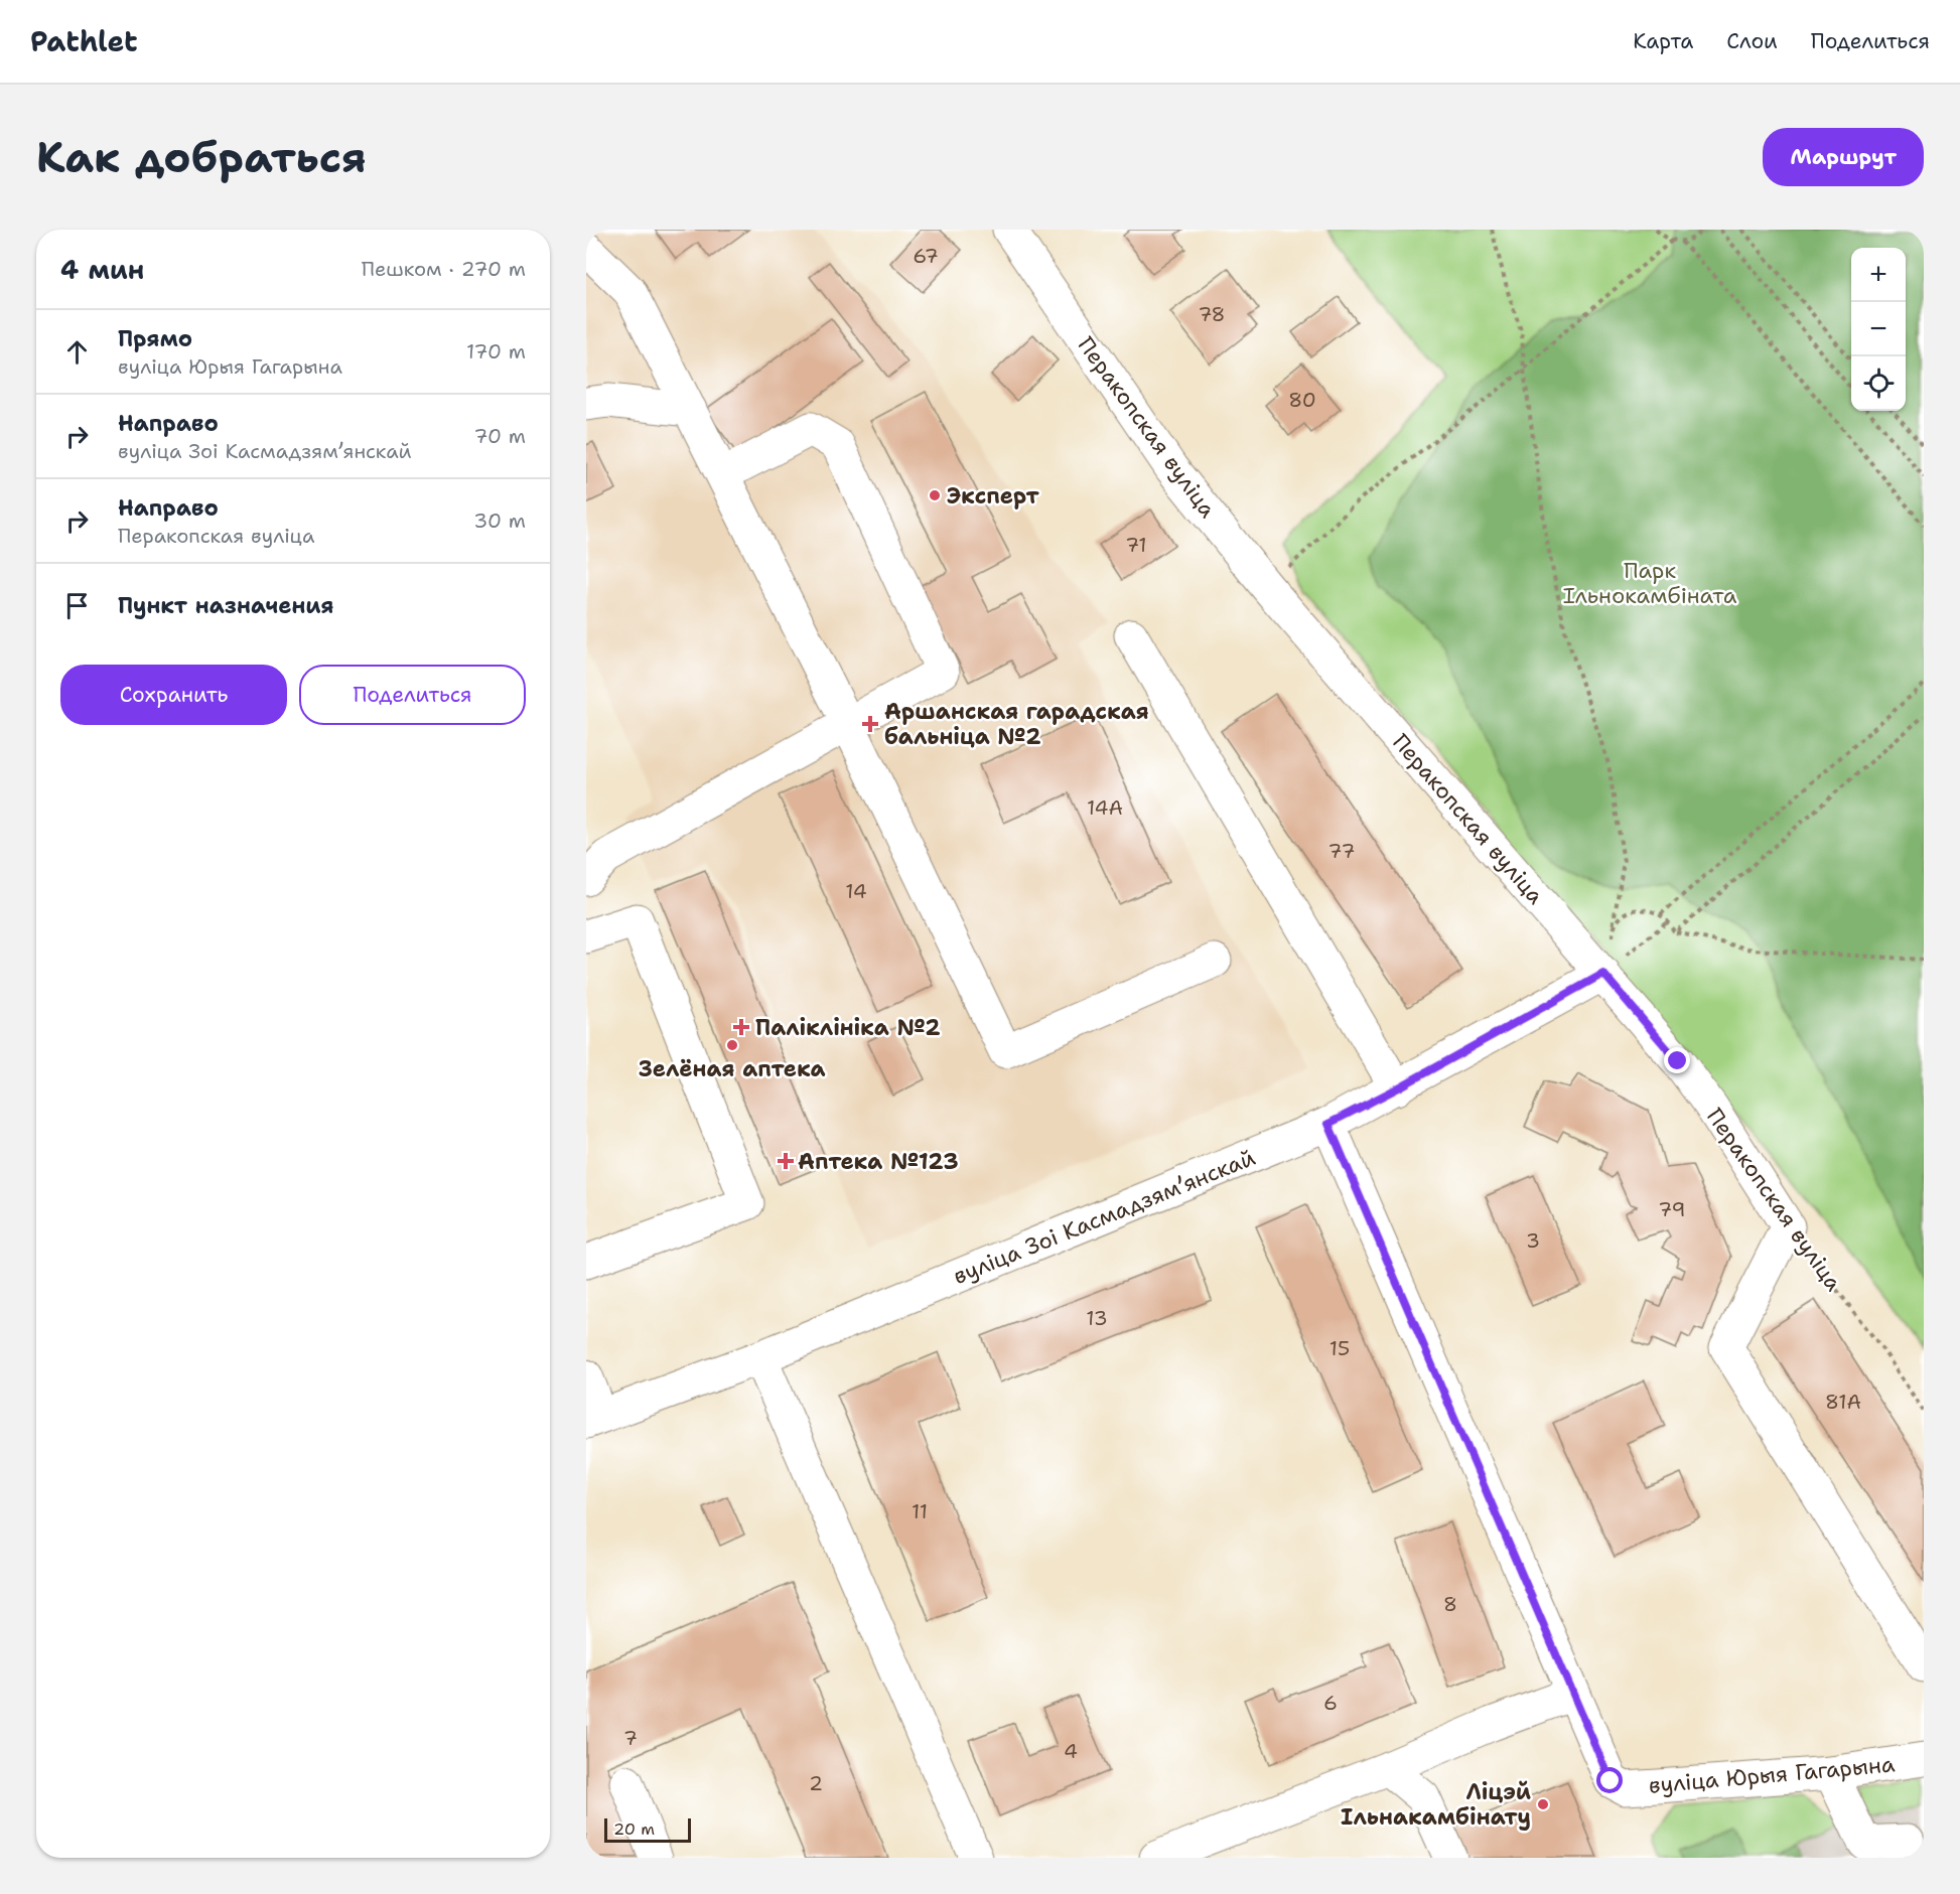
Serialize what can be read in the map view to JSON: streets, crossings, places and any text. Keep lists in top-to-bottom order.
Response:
{
  "streets": {
    "street": ["Перакопская вуліца", "вуліца Зоі Касмадзямʼянскай", "вуліца Юрыя Гагарына"]
  },
  "crossings": [
    ["Перакопская вуліца", "вуліца Зоі Касмадзямʼянскай"],
    ["вуліца Зоі Касмадзямʼянскай", "вуліца Юрыя Гагарына"]
  ],
  "parks": ["Парк Ільнокамбіната"],
  "places": {
    "other": ["Эксперт", "Зелёная аптека", "Ліцэй Ільнакамбінату"],
    "health": ["Аршанская гарадская бальніца №2", "Паліклініка №2", "Аптека №123"]
  },
  "house_numbers": [
    "67",
    "78",
    "80",
    "71",
    "14А",
    "77",
    "14",
    "79",
    "3",
    "13",
    "15",
    "81А",
    "11",
    "8",
    "6",
    "7",
    "4",
    "2"
  ],
  "scale_bar": "20 m",
  "page": {
    "header": "Pathlet",
    "nav": ["Карта", "Слои", "Поделиться"],
    "buttons": [
      "Маршрут",
      ["Сохранить", "Поделиться"]
    ],
    "title": "Как добраться",
    "heading": ["4 мин", "Пешком · 270 m"],
    "map_buttons": ["+", "−"],
    "list": [
      ["Прямо", "вуліца Юрыя Гагарына", "170 m"],
      ["Направо", "вуліца Зоі Касмадзямʼянскай", "70 m"],
      ["Направо", "Перакопская вуліца", "30 m"],
      "Пункт назначения"
    ],
    "scale": "20 m"
  }
}
